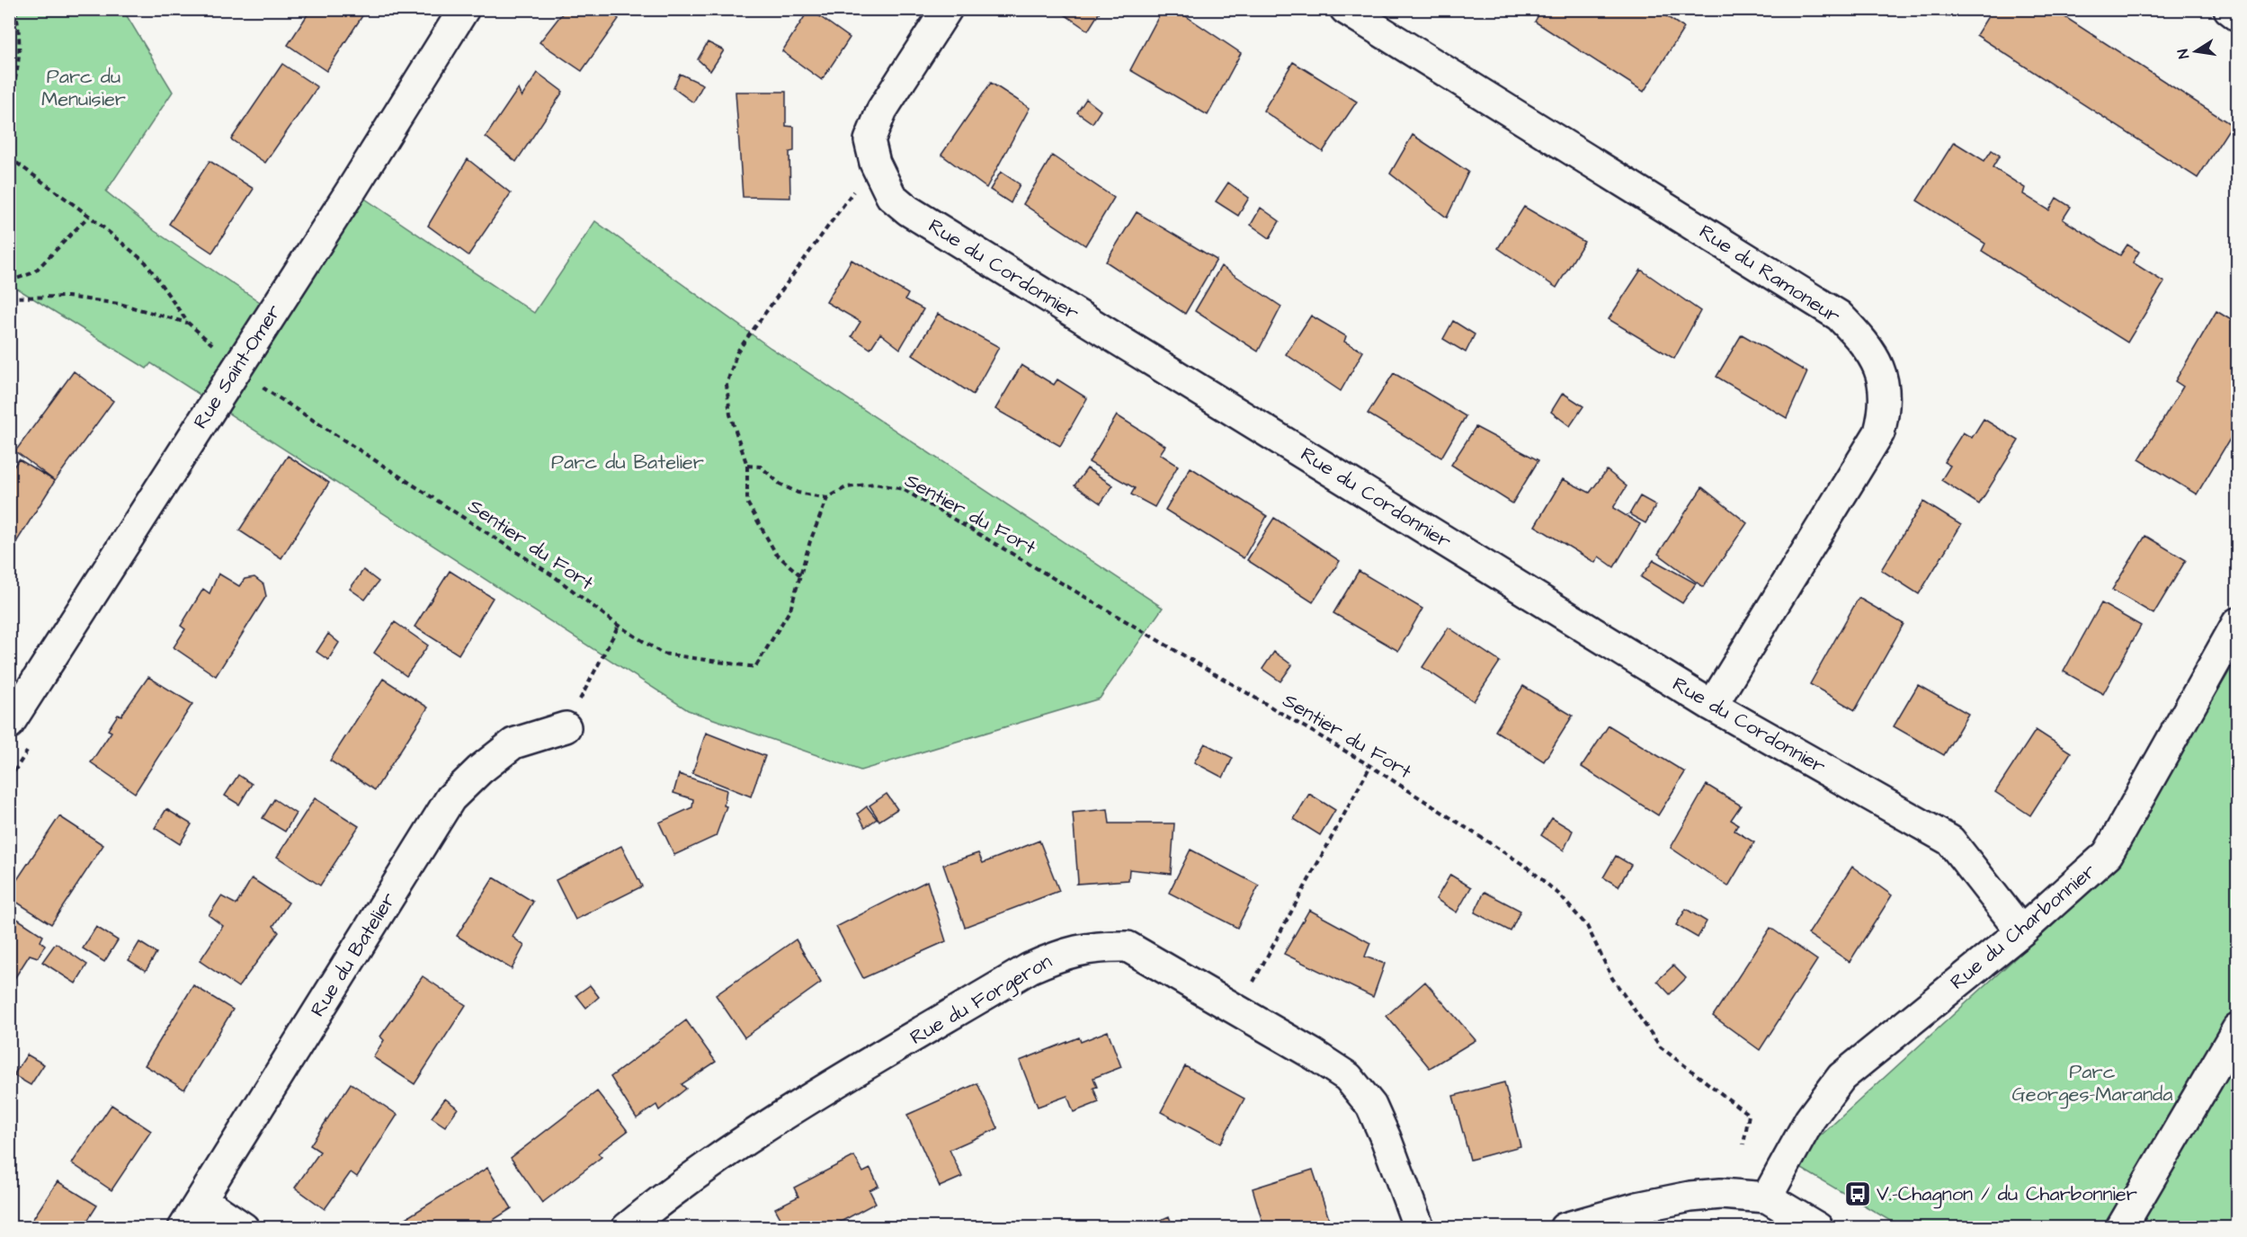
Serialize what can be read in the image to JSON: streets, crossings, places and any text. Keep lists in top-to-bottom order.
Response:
{
  "streets": {
    "street": [
      "Rue du Cordonnier",
      "Rue du Ramoneur",
      "Rue Saint-Omer",
      "Rue du Charbonnier",
      "Rue du Batelier",
      "Rue du Forgeron"
    ],
    "path": ["Sentier du Fort"]
  },
  "crossings": [
    ["Rue du Cordonnier", "Rue du Ramoneur"],
    ["Rue du Cordonnier", "Rue du Charbonnier"],
    ["Rue Saint-Omer", "Sentier du Fort"]
  ],
  "parks": ["Parc du Menuisier", "Parc du Batelier", "Parc Georges-Maranda"],
  "places": {
    "bus stop": ["V.-Chagnon / du Charbonnier"]
  },
  "north": "left"
}
